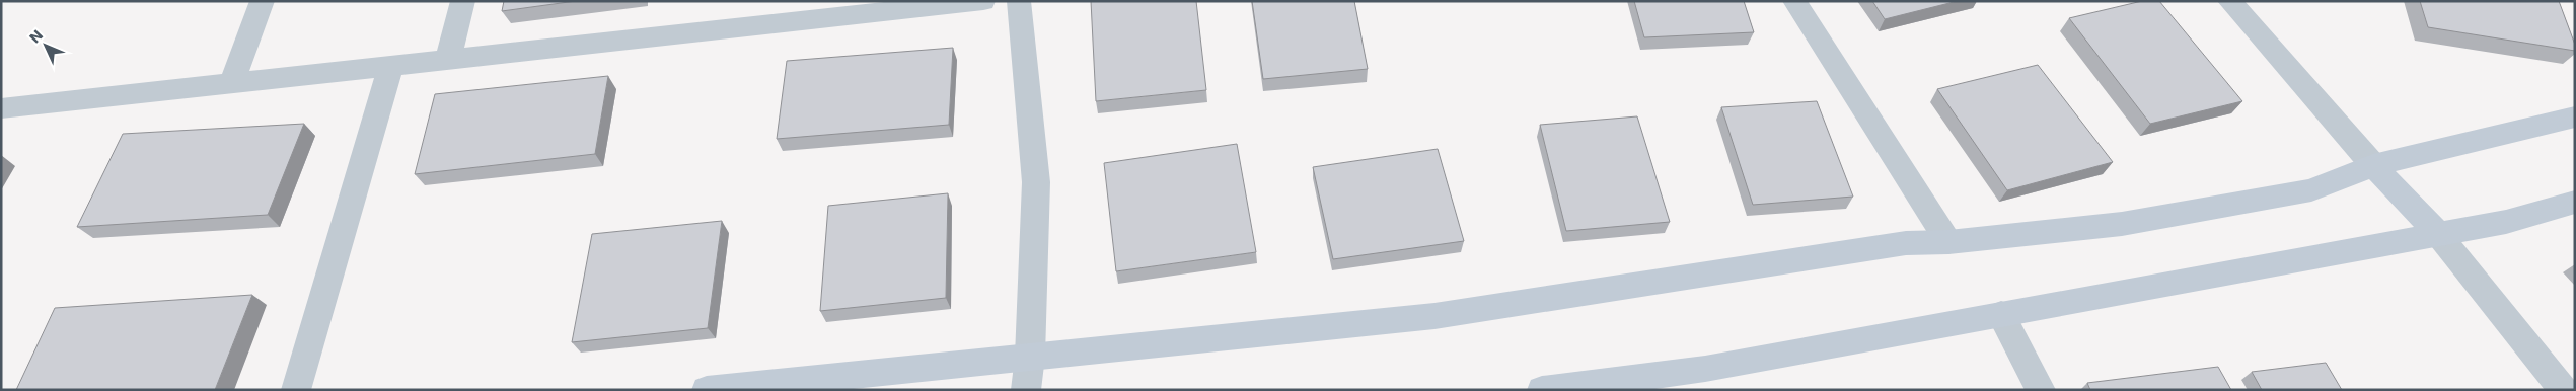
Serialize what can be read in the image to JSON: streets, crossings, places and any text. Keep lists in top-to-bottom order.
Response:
{
  "north": "top left"
}
